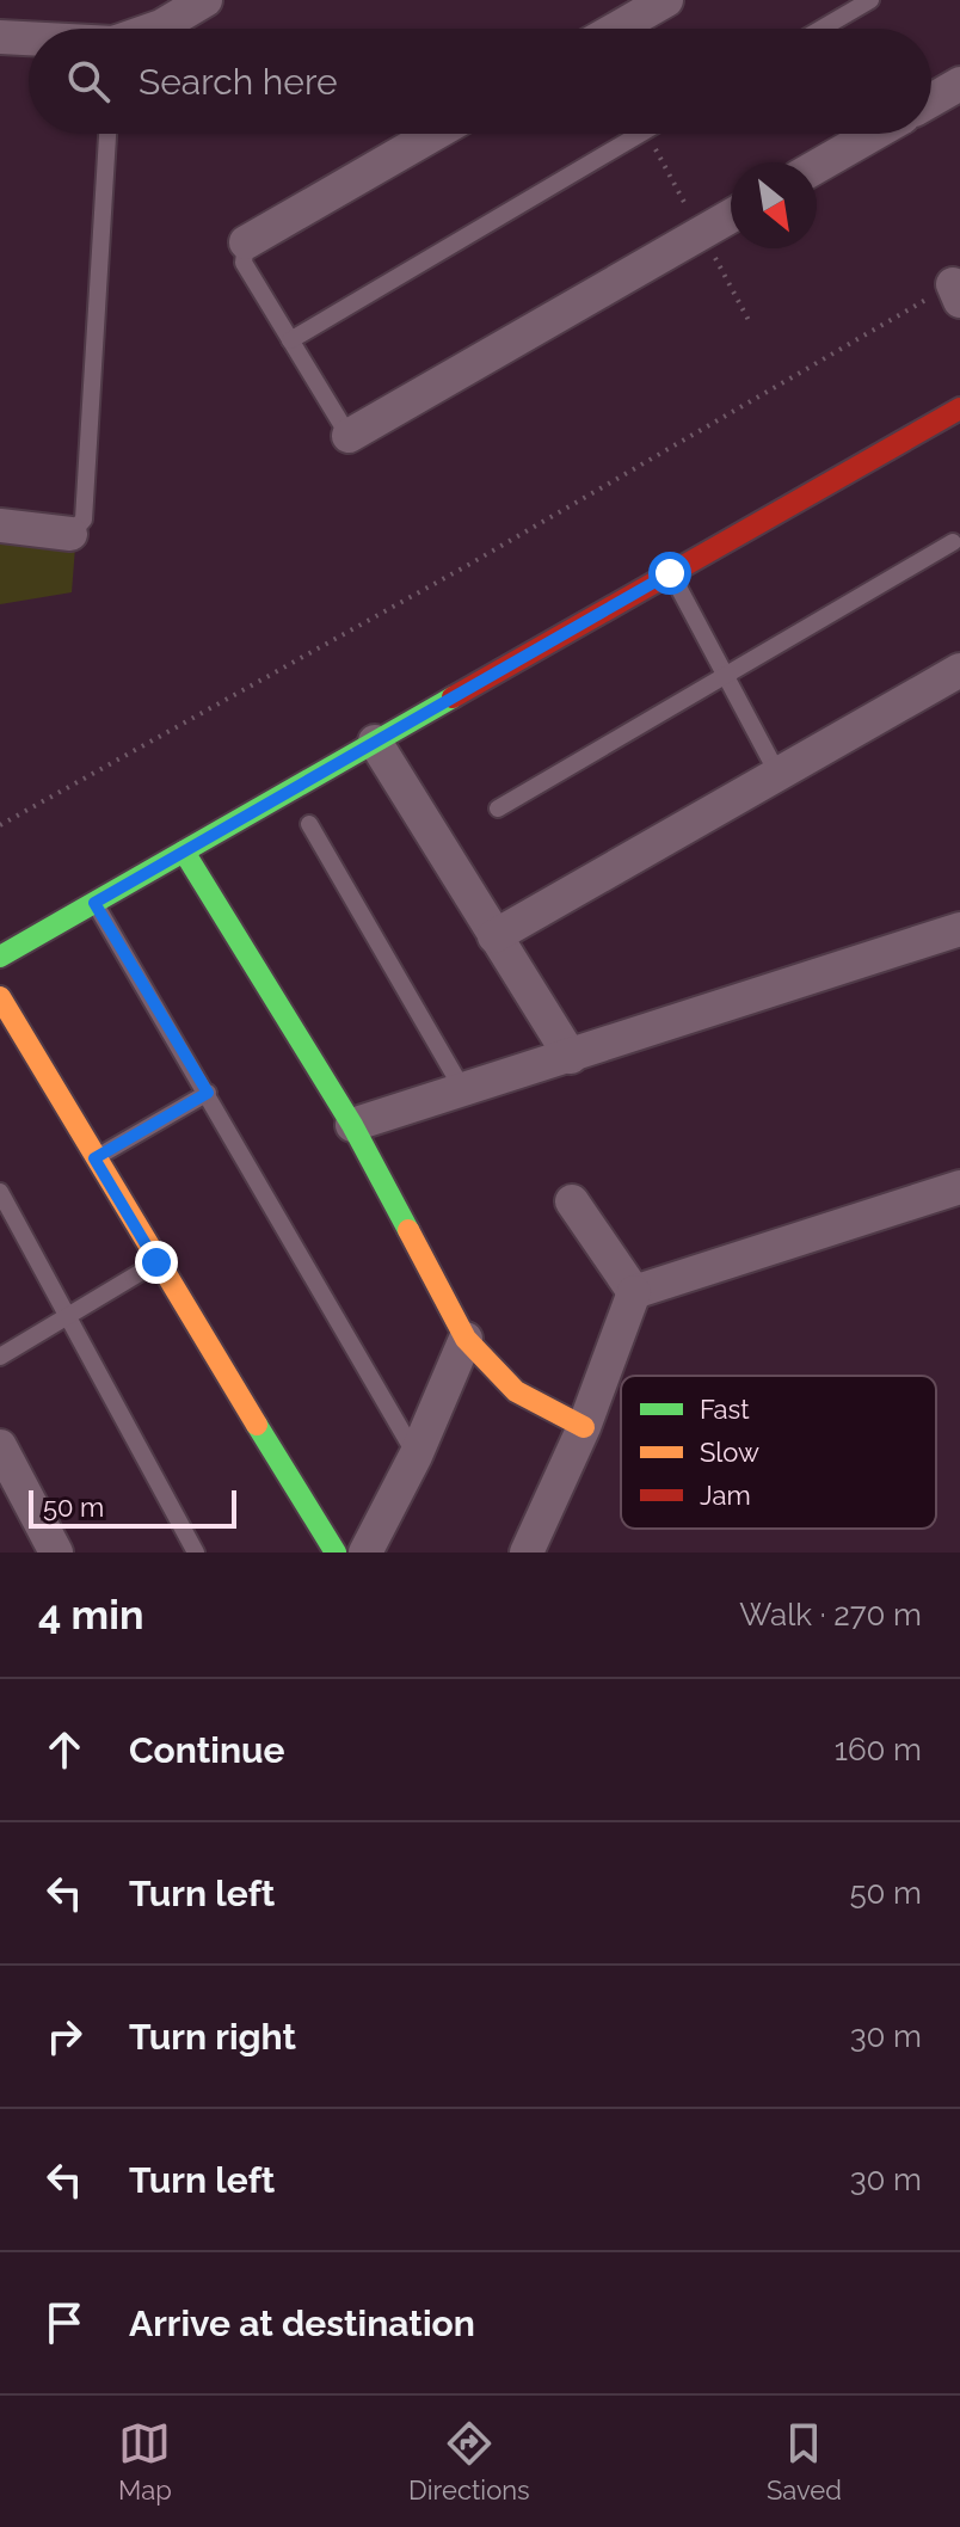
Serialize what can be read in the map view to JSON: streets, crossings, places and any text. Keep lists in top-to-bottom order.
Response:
{
  "legend": ["Fast", "Slow", "Jam"],
  "scale_bar": "50 m",
  "north": "bottom right",
  "page": {
    "search": "Search here",
    "scale": "50 m",
    "heading": ["4 min", "Walk · 270 m"],
    "list": [
      ["Continue", "160 m"],
      ["Turn left", "50 m"],
      ["Turn right", "30 m"],
      ["Turn left", "30 m"],
      "Arrive at destination"
    ],
    "nav": ["Map", "Directions", "Saved"]
  }
}
